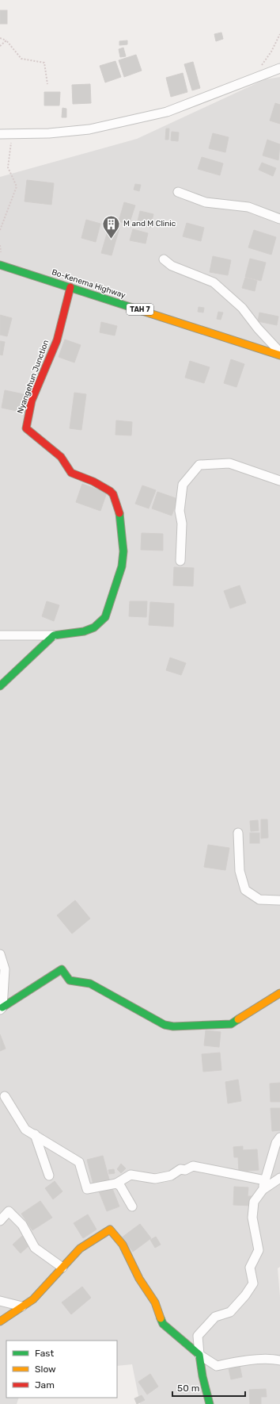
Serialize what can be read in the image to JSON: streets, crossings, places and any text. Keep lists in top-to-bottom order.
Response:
{
  "streets": {
    "main road": ["Bo-Kenema Highway", "TAH 7", "Nyangehun Junction"]
  },
  "crossings": [
    ["Bo-Kenema Highway", "Nyangehun Junction"]
  ],
  "places": {
    "building": ["M and M Clinic"]
  },
  "legend": ["Fast", "Slow", "Jam"],
  "scale_bar": "50 m"
}
